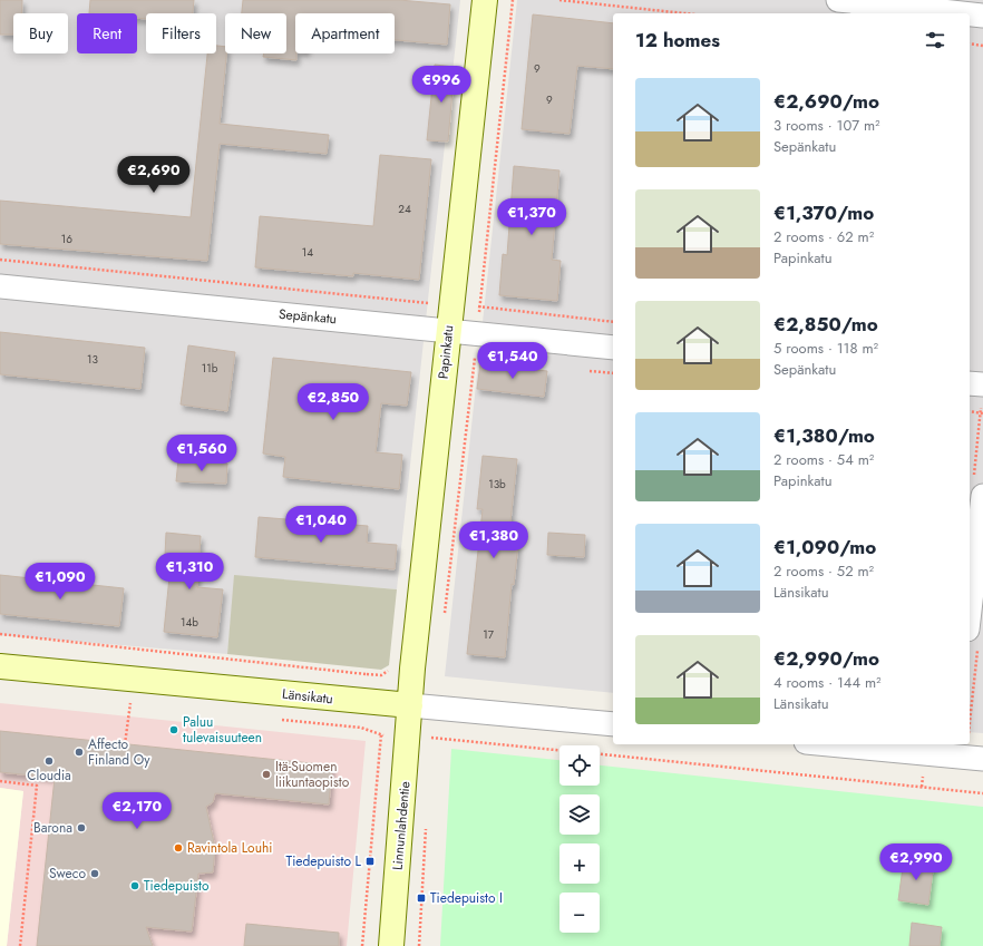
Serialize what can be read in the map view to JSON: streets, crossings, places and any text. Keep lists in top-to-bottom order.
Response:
{
  "streets": {
    "street": [
      "Sepänkatu",
      "Papinkatu",
      "Länsikatu",
      "Linnunlahdentie"
    ]
  },
  "crossings": [
    ["Sepänkatu", "Papinkatu"],
    ["Papinkatu", "Länsikatu"],
    ["Papinkatu", "Linnunlahdentie"],
    ["Länsikatu", "Linnunlahdentie"]
  ],
  "places": {
    "other": [
      "Paluu tulevaisuuteen",
      "Affecto Finland Oy",
      "Cloudia",
      "Itä-Suomen liikuntaopisto",
      "Barona",
      "Ravintola Louhi",
      "Sweco",
      "Tiedepuisto"
    ],
    "transit": ["Tiedepuisto L", "Tiedepuisto I"]
  },
  "house_numbers": [
    "9",
    "9",
    "24",
    "16",
    "14",
    "13",
    "11b",
    "13b",
    "14b",
    "17"
  ],
  "page": {
    "chip": [
      "Buy",
      "Rent",
      "Filters",
      "New",
      "Apartment"
    ],
    "heading": "12 homes",
    "price": [
      "€996",
      "€2,690",
      "€1,370",
      "€1,540",
      "€2,850",
      "€1,560",
      "€1,040",
      "€1,380",
      "€1,310",
      "€1,090",
      "€2,170",
      "€2,990"
    ],
    "list": [
      {
        "name": "€2,690/mo",
        "note": "3 rooms · 107 m² · Sepänkatu"
      },
      {
        "name": "€1,370/mo",
        "note": "2 rooms · 62 m² · Papinkatu"
      },
      {
        "name": "€2,850/mo",
        "note": "5 rooms · 118 m² · Sepänkatu"
      },
      {
        "name": "€1,380/mo",
        "note": "2 rooms · 54 m² · Papinkatu"
      },
      {
        "name": "€1,090/mo",
        "note": "2 rooms · 52 m² · Länsikatu"
      },
      {
        "name": "€2,990/mo",
        "note": "4 rooms · 144 m² · Länsikatu"
      }
    ],
    "map_buttons": ["+", "−"]
  }
}
